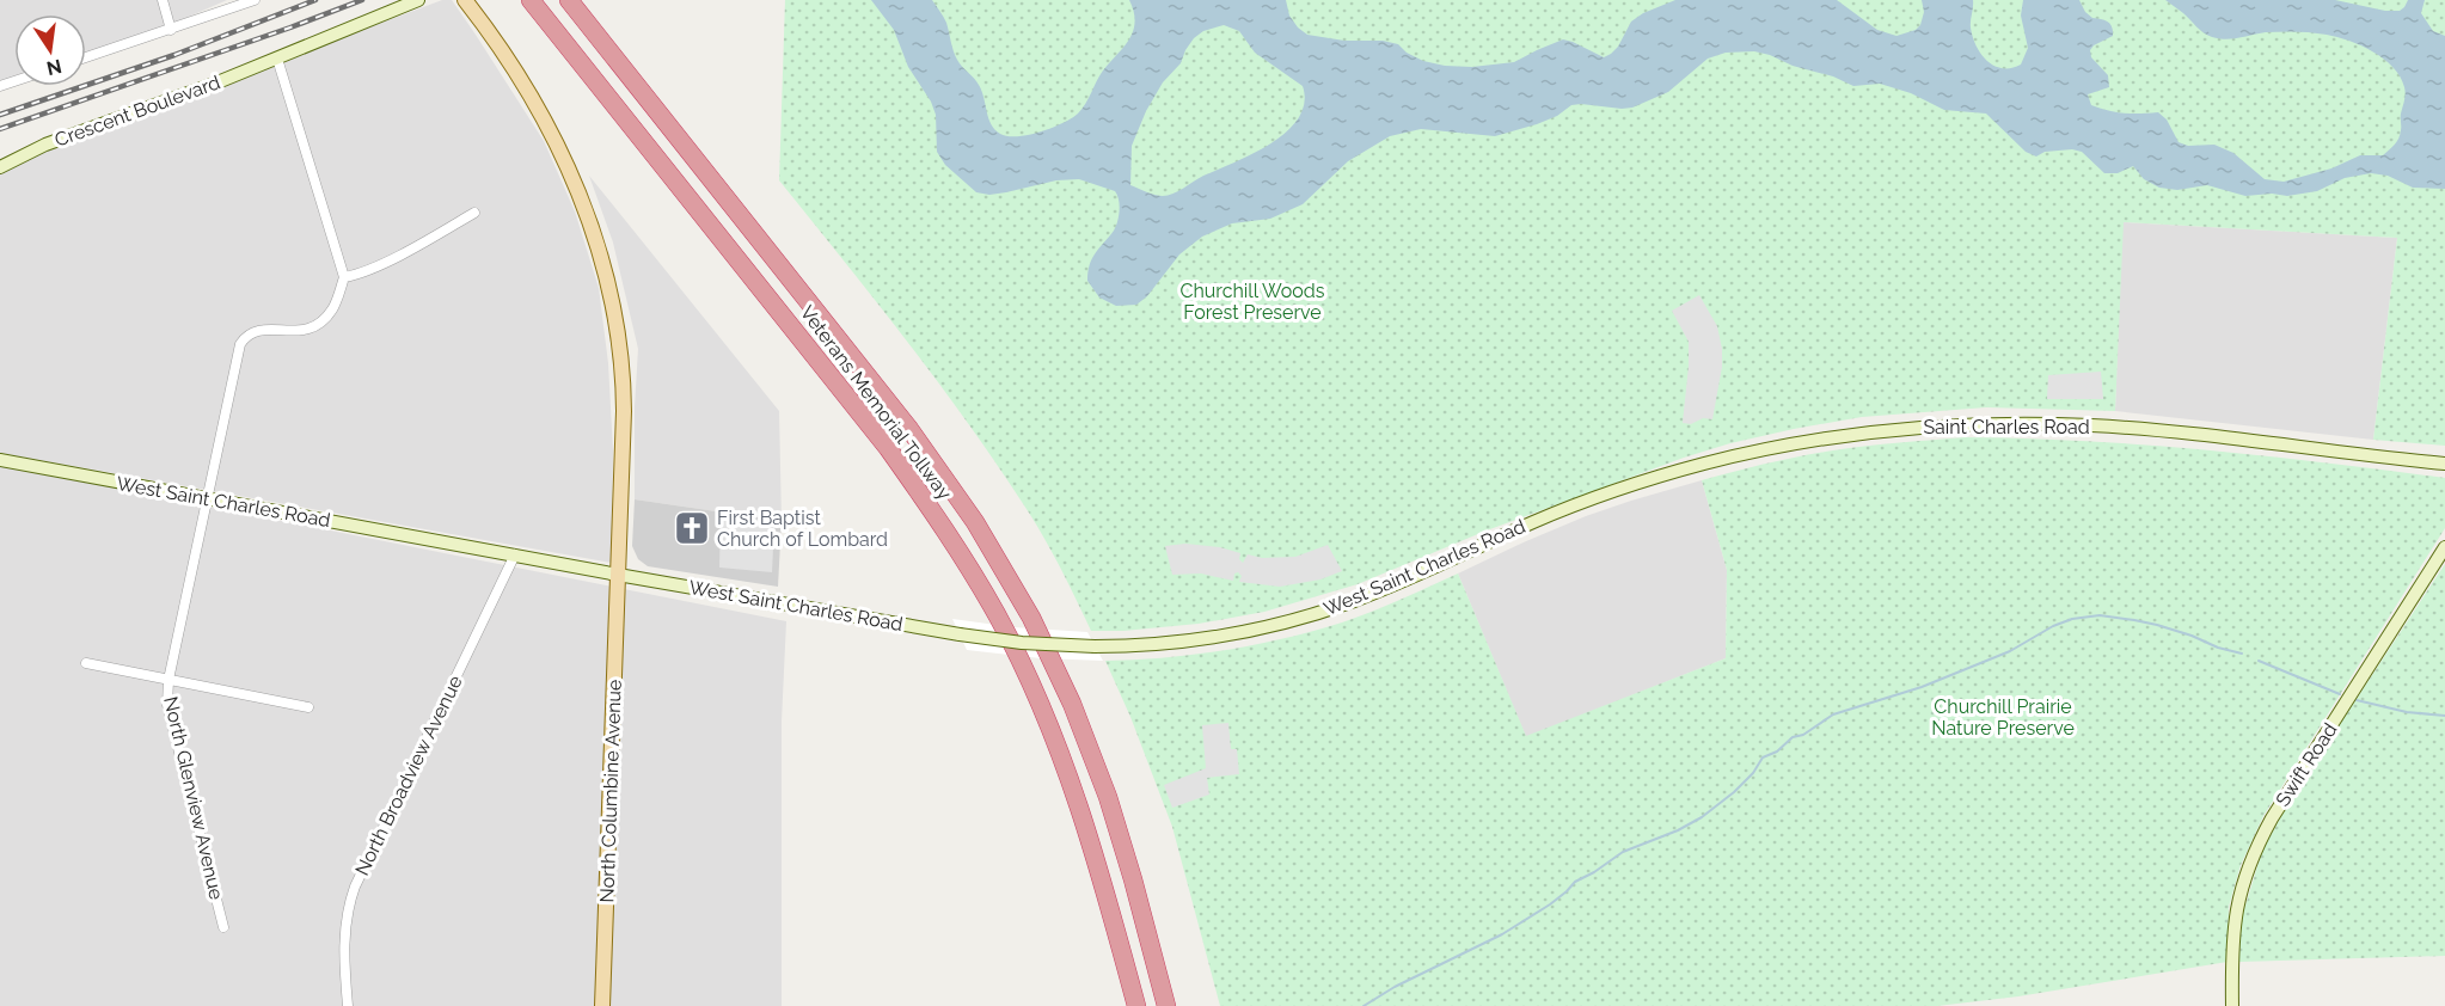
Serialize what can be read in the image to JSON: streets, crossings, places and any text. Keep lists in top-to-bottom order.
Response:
{
  "streets": {
    "highway": ["Veterans Memorial Tollway"],
    "main road": [
      "Crescent Boulevard",
      "Saint Charles Road",
      "West Saint Charles Road",
      "Swift Road",
      "North Columbine Avenue"
    ],
    "street": ["North Broadview Avenue", "North Glenview Avenue"]
  },
  "crossings": [
    ["Saint Charles Road", "West Saint Charles Road"],
    ["West Saint Charles Road", "North Broadview Avenue"],
    ["West Saint Charles Road", "North Columbine Avenue"],
    ["West Saint Charles Road", "North Glenview Avenue"]
  ],
  "parks": ["Churchill Woods Forest Preserve", "Churchill Prairie Nature Preserve"],
  "places": {
    "church": ["First Baptist Church of Lombard"]
  },
  "north": "bottom"
}
